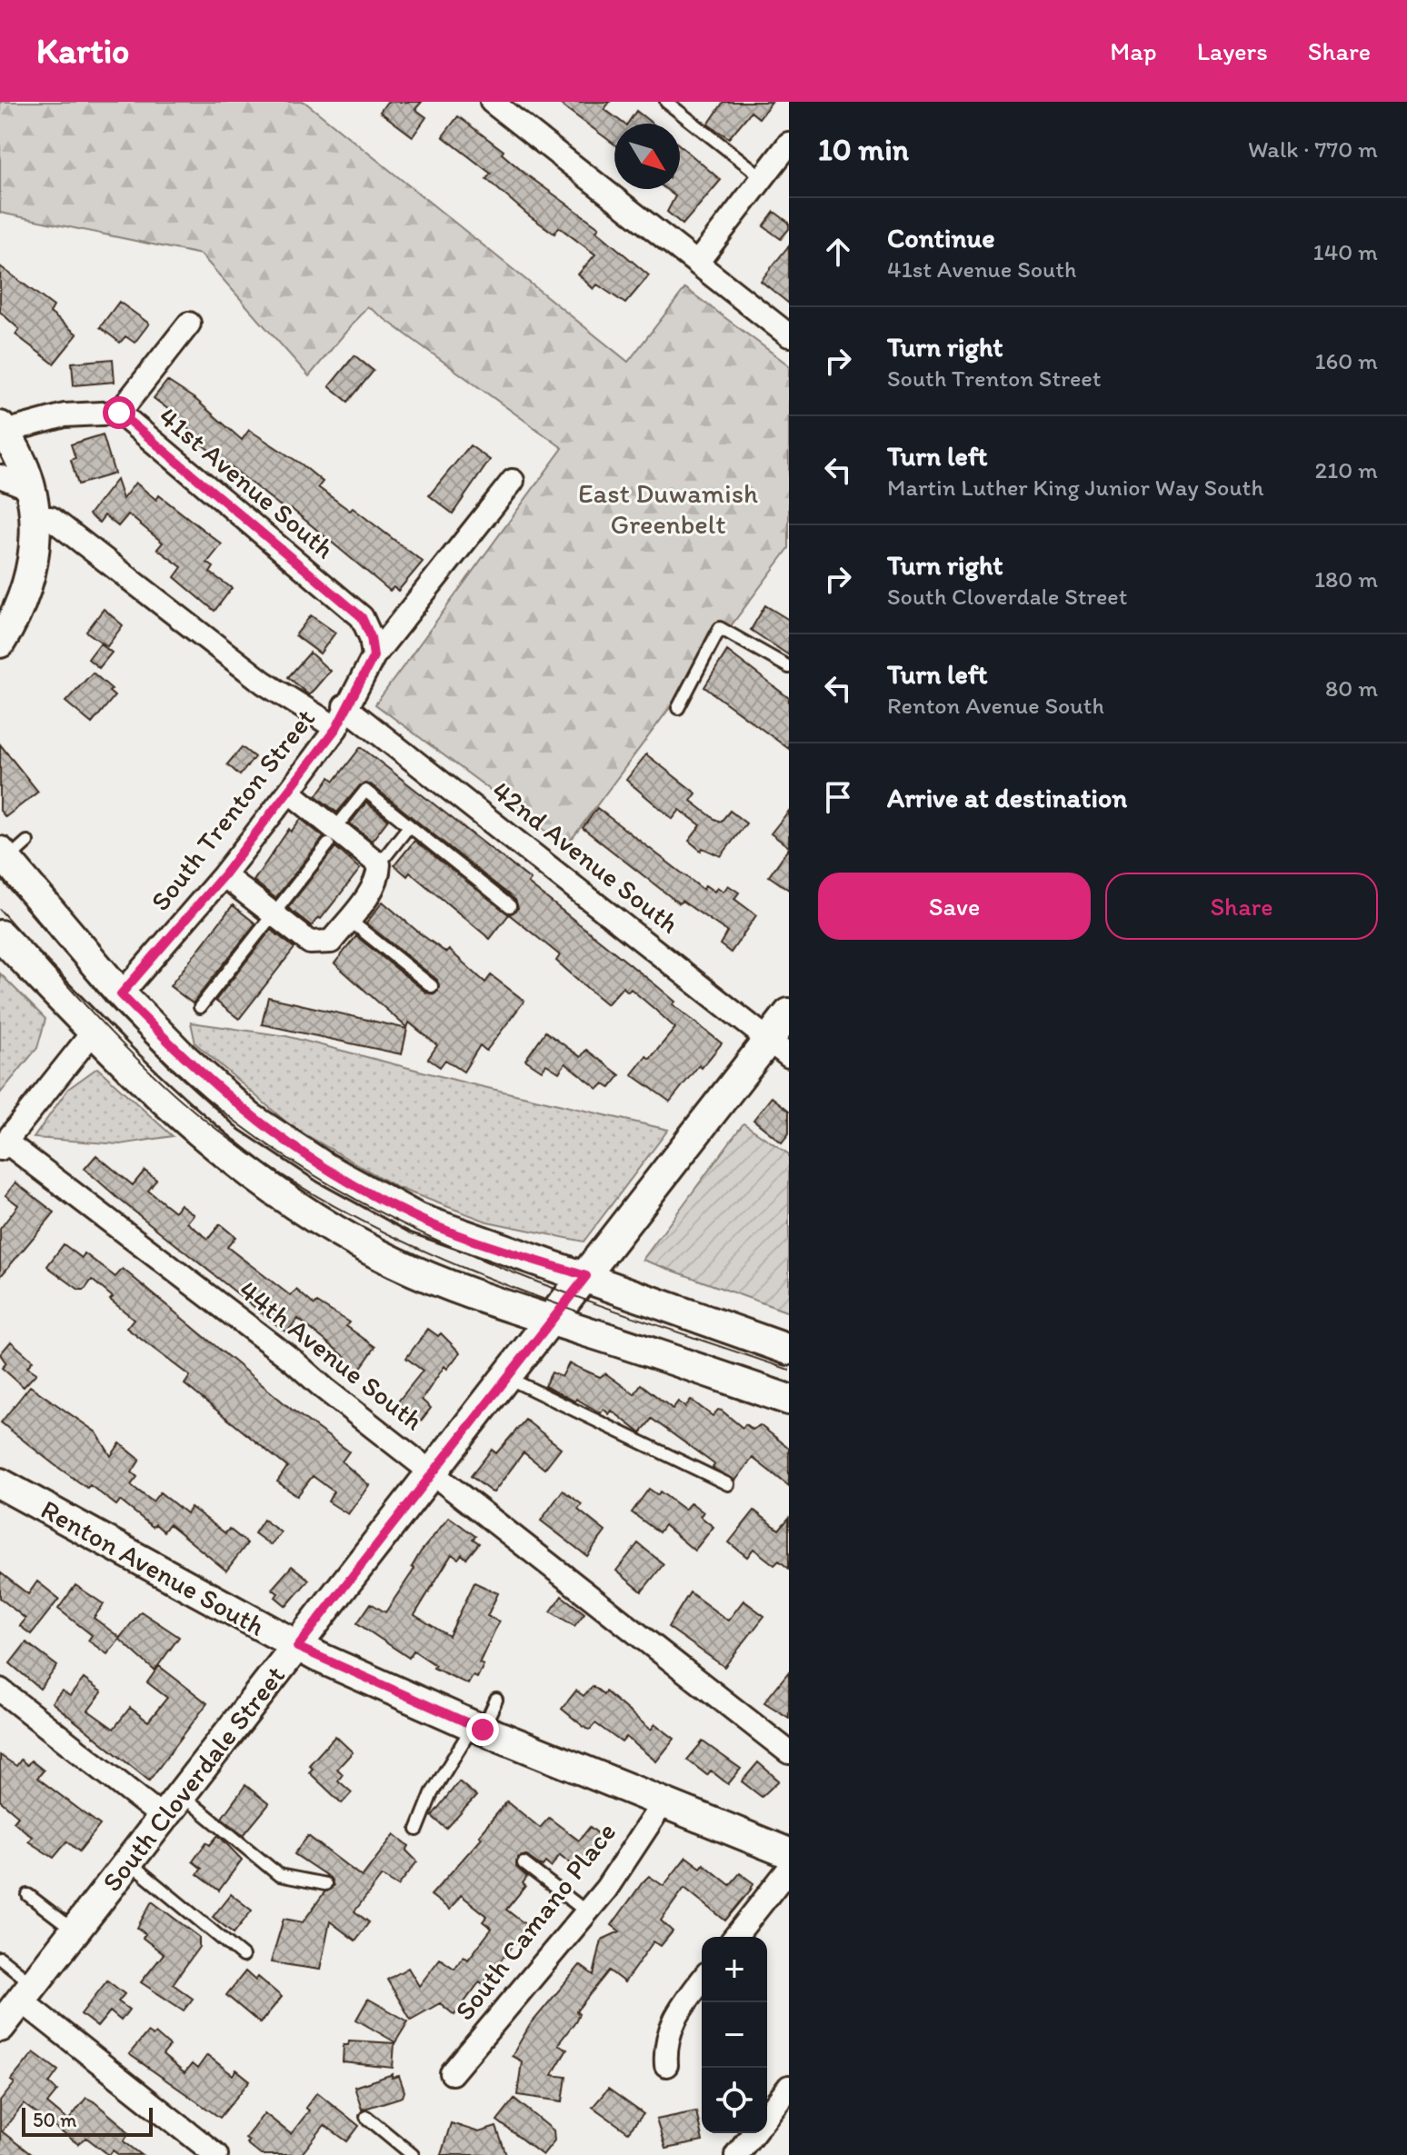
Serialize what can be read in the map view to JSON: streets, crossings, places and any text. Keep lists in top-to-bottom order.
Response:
{
  "streets": {
    "main road": ["Renton Avenue South", "South Cloverdale Street"],
    "street": [
      "41st Avenue South",
      "South Trenton Street",
      "42nd Avenue South",
      "44th Avenue South",
      "South Camano Place"
    ]
  },
  "crossings": [
    ["41st Avenue South", "South Trenton Street"],
    ["South Trenton Street", "42nd Avenue South"],
    ["42nd Avenue South", "South Cloverdale Street"],
    ["44th Avenue South", "South Cloverdale Street"],
    ["Renton Avenue South", "South Cloverdale Street"],
    ["Renton Avenue South", "South Camano Place"]
  ],
  "parks": ["East Duwamish Greenbelt"],
  "scale_bar": "50 m",
  "north": "bottom right",
  "page": {
    "header": "Kartio",
    "nav": ["Map", "Layers", "Share"],
    "heading": ["10 min", "Walk · 770 m"],
    "list": [
      ["Continue", "41st Avenue South", "140 m"],
      ["Turn right", "South Trenton Street", "160 m"],
      ["Turn left", "Martin Luther King Junior Way South", "210 m"],
      ["Turn right", "South Cloverdale Street", "180 m"],
      ["Turn left", "Renton Avenue South", "80 m"],
      "Arrive at destination"
    ],
    "buttons": ["Save", "Share"],
    "map_buttons": ["+", "−"],
    "scale": "50 m"
  }
}
